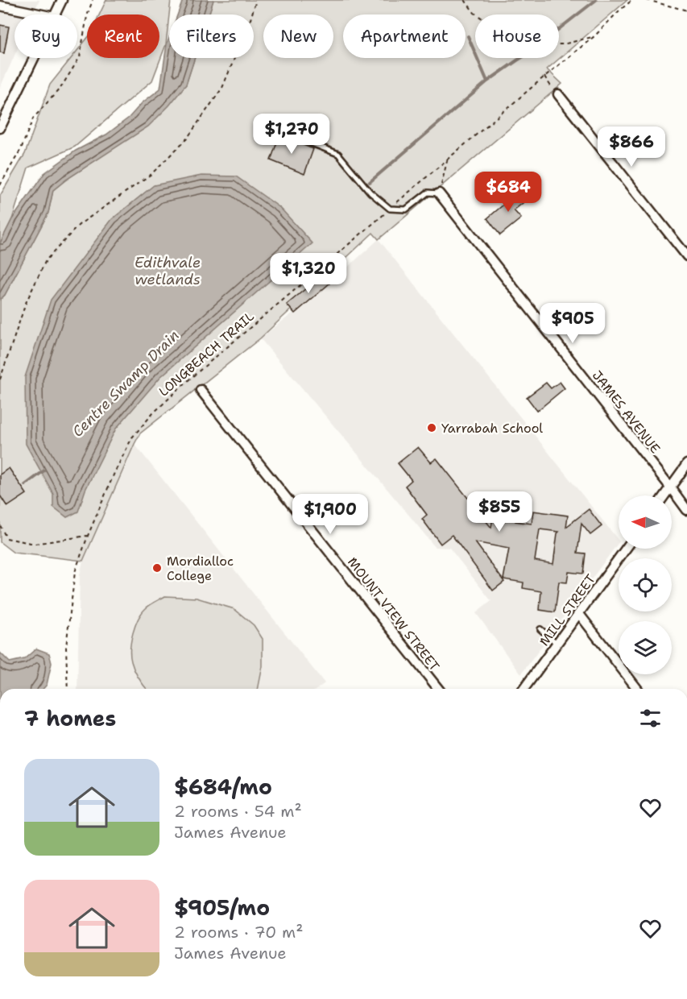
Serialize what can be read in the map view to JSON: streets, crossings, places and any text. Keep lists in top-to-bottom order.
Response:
{
  "streets": {
    "street": ["JAMES AVENUE", "MILL STREET", "MOUNT VIEW STREET"],
    "path": ["LONGBEACH TRAIL"]
  },
  "water": ["Edithvale wetlands", "Centre Swamp Drain"],
  "places": ["Yarrabah School", "Mordialloc College"],
  "north": "left",
  "page": {
    "chip": [
      "Buy",
      "Rent",
      "Filters",
      "New",
      "Apartment",
      "House"
    ],
    "price": [
      "$1,270",
      "$866",
      "$684",
      "$1,320",
      "$905",
      "$855",
      "$1,900"
    ],
    "heading": "7 homes",
    "list": [
      {
        "name": "$684/mo",
        "note": "2 rooms · 54 m² · James Avenue"
      },
      {
        "name": "$905/mo",
        "note": "2 rooms · 70 m² · James Avenue"
      }
    ]
  }
}
